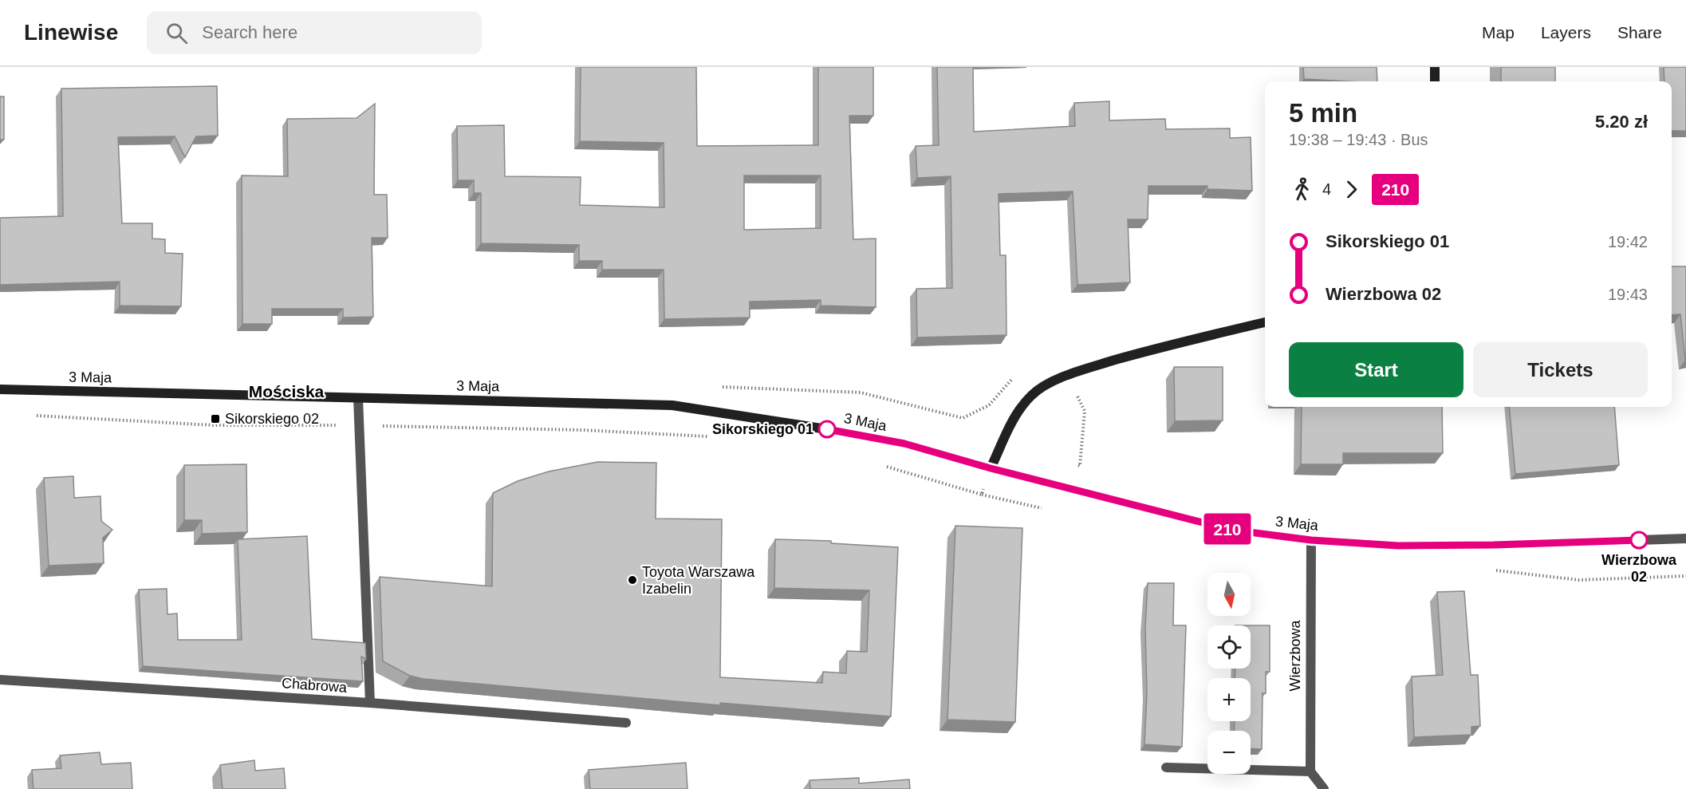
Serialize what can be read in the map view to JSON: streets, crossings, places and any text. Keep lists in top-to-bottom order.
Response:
{
  "streets": {
    "main road": ["3 Maja"],
    "street": ["Wierzbowa", "Chabrowa"]
  },
  "crossings": [
    ["3 Maja", "Wierzbowa"]
  ],
  "districts": ["Mościska"],
  "places": {
    "transit": ["Sikorskiego 02"],
    "other": ["Sikorskiego 01", "Wierzbowa 02", "Toyota Warszawa Izabelin"]
  },
  "lines": ["bus line 210"],
  "north": "bottom",
  "page": {
    "header": "Linewise",
    "search": "Search here",
    "nav": ["Map", "Layers", "Share"],
    "on_map": "210",
    "heading": ["5 min", "19:38 – 19:43 · Bus", "5.20 zł"],
    "legs": ["4", "210"],
    "list": [
      {
        "name": "Sikorskiego 01",
        "value": "19:42"
      },
      {
        "name": "Wierzbowa 02",
        "value": "19:43"
      }
    ],
    "buttons": ["Start", "Tickets"],
    "map_buttons": ["+", "−"]
  }
}
